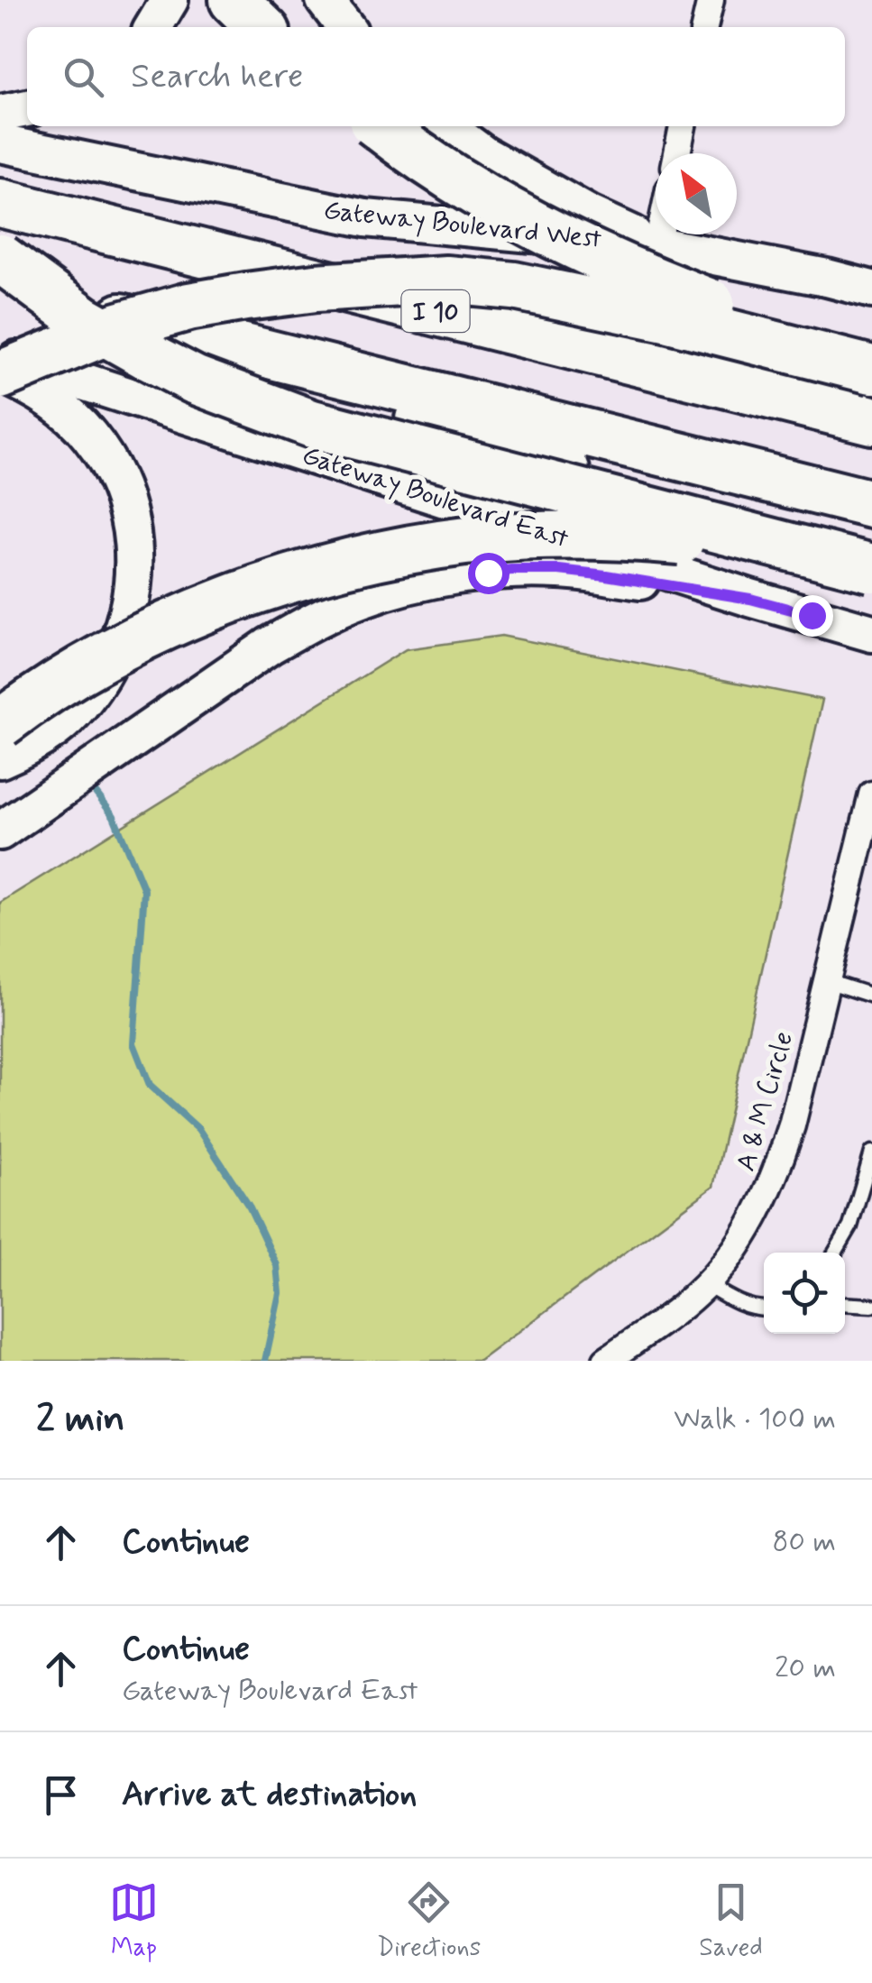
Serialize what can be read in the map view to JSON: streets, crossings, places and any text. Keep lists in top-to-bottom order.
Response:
{
  "streets": {
    "highway": ["I 10"],
    "main road": ["Gateway Boulevard West", "Gateway Boulevard East"],
    "street": ["A & M Circle"]
  },
  "north": "top left",
  "page": {
    "search": "Search here",
    "heading": ["2 min", "Walk · 100 m"],
    "list": [
      ["Continue", "80 m"],
      ["Continue", "Gateway Boulevard East", "20 m"],
      "Arrive at destination"
    ],
    "nav": ["Map", "Directions", "Saved"]
  }
}
